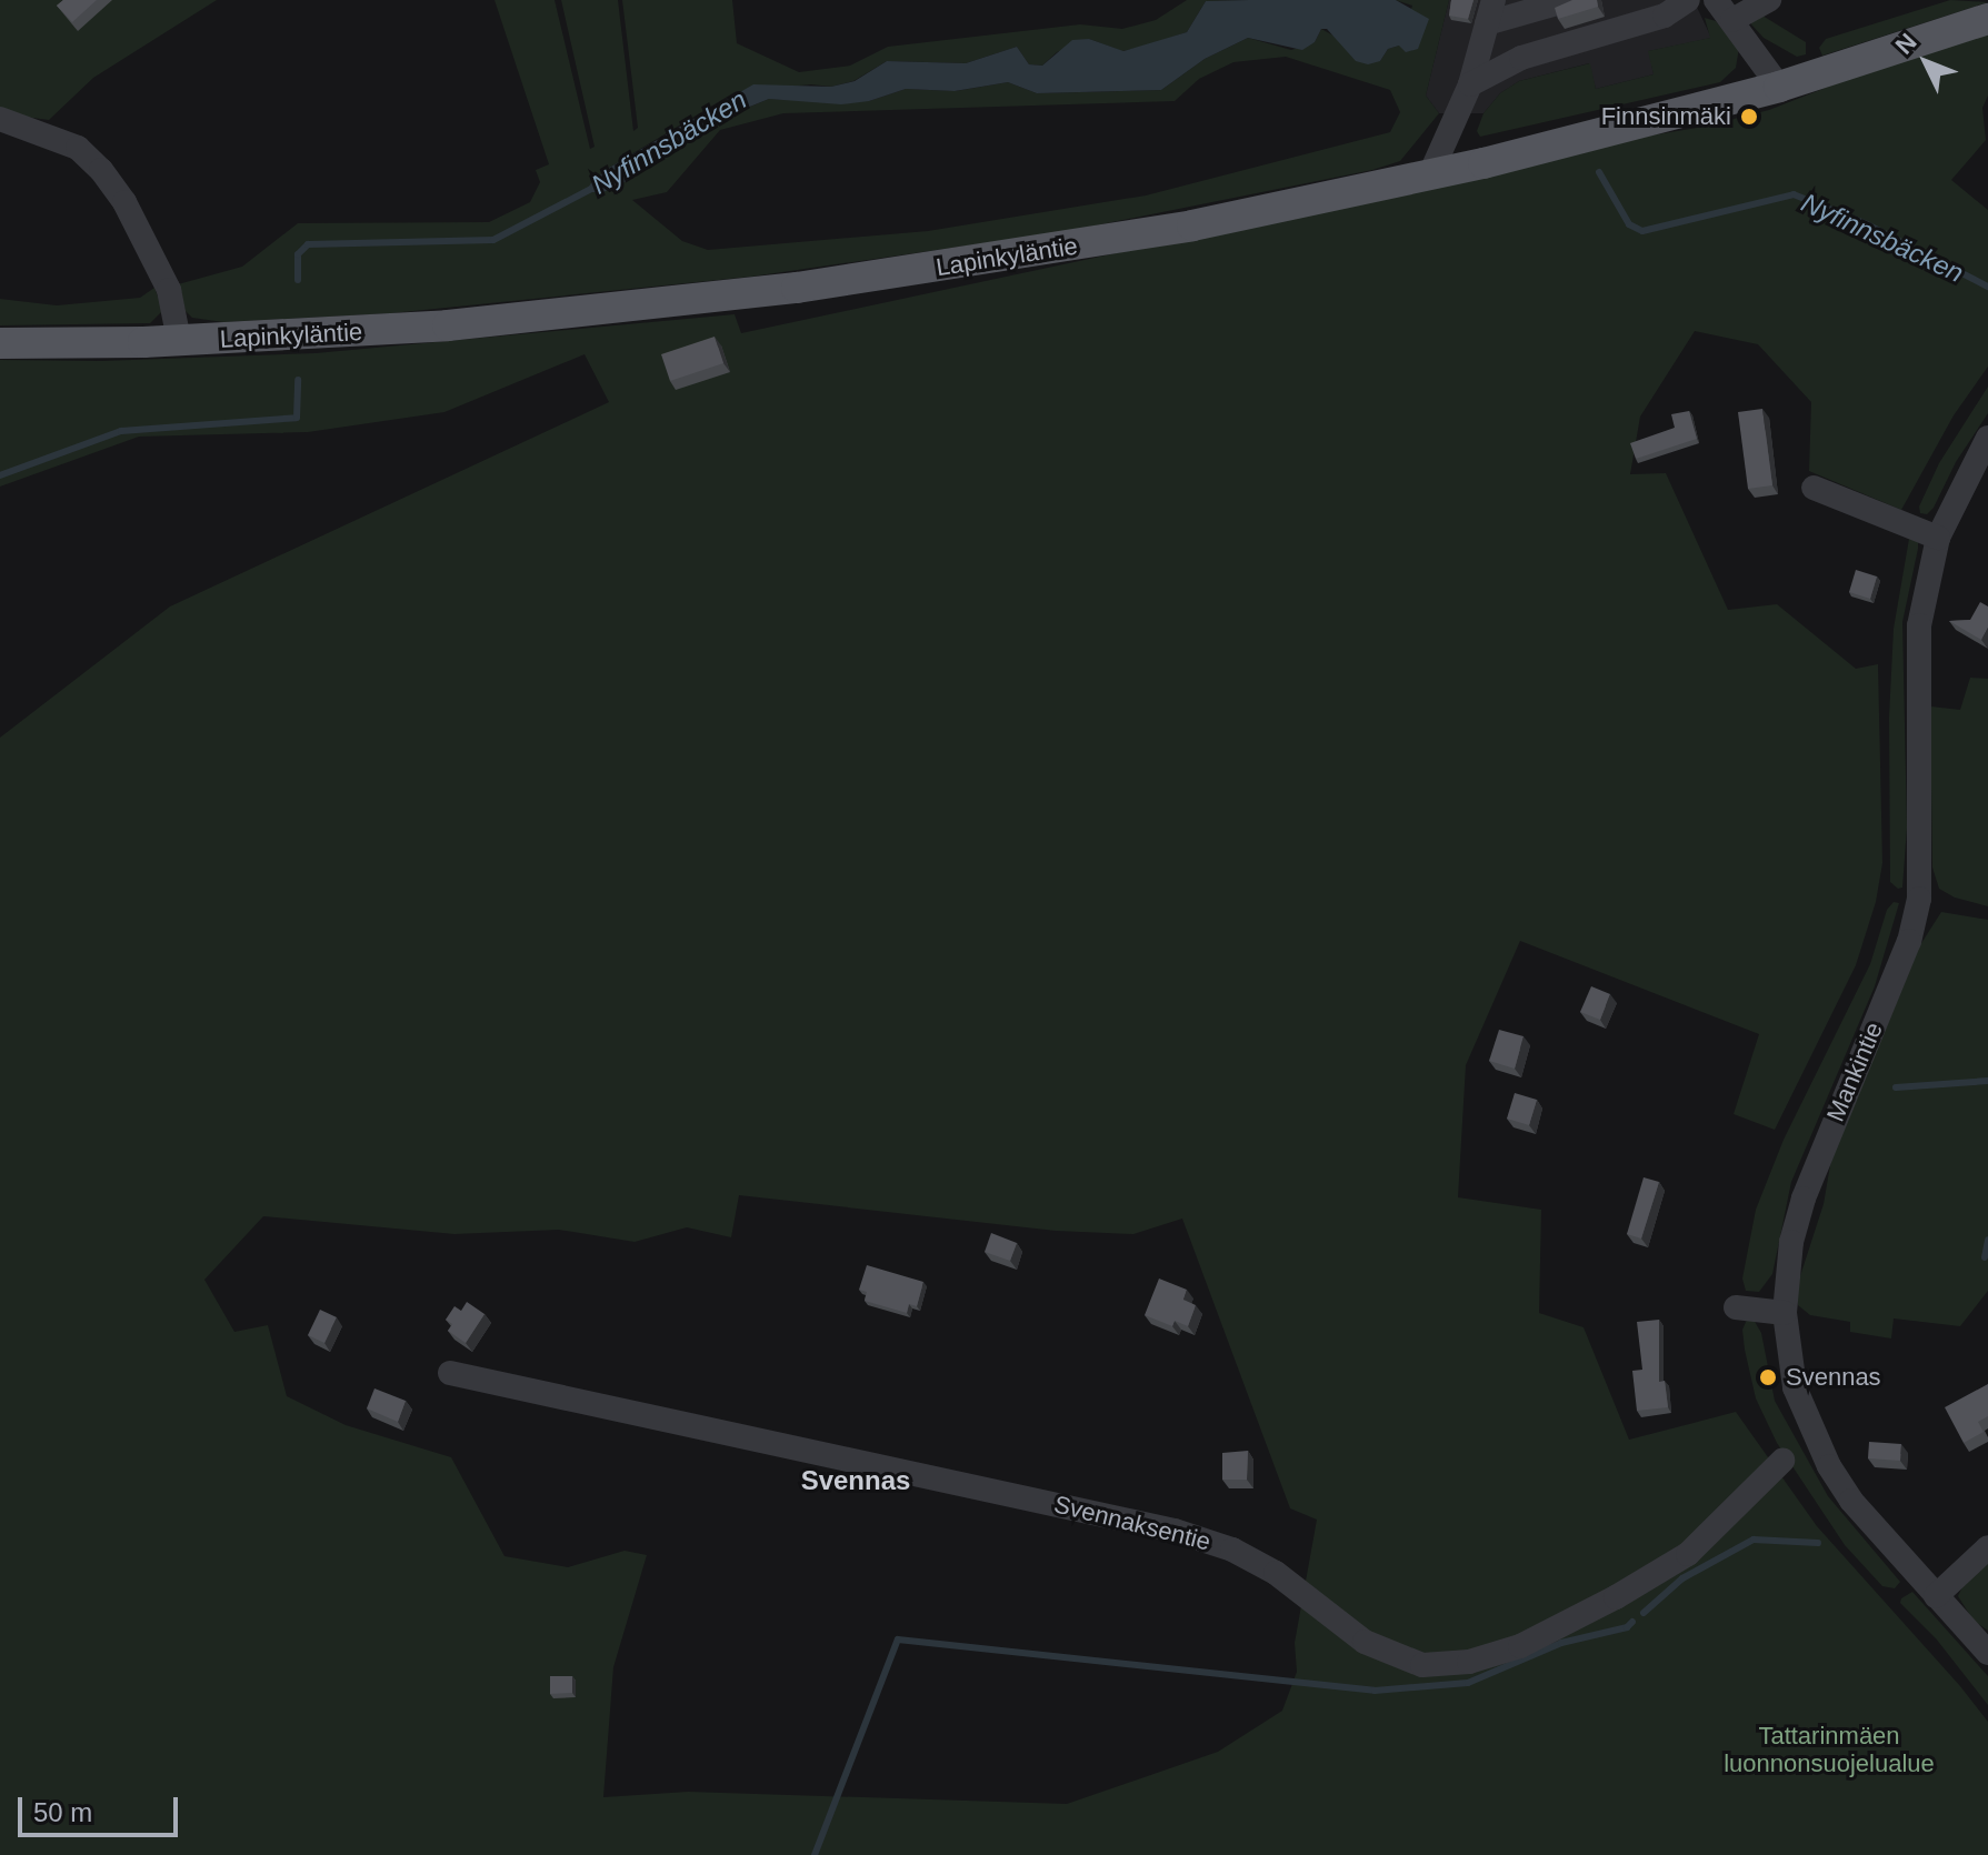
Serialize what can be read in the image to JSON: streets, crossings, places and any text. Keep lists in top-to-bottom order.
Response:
{
  "streets": {
    "main road": ["Lapinkyläntie"],
    "street": ["Mankintie", "Svennaksentie"]
  },
  "districts": ["Svennas"],
  "water": ["Nyfinnsbäcken"],
  "parks": ["Tattarinmäen luonnonsuojelualue"],
  "places": ["Finnsinmäki", "Svennas"],
  "scale_bar": "50 m",
  "north": "top left"
}
